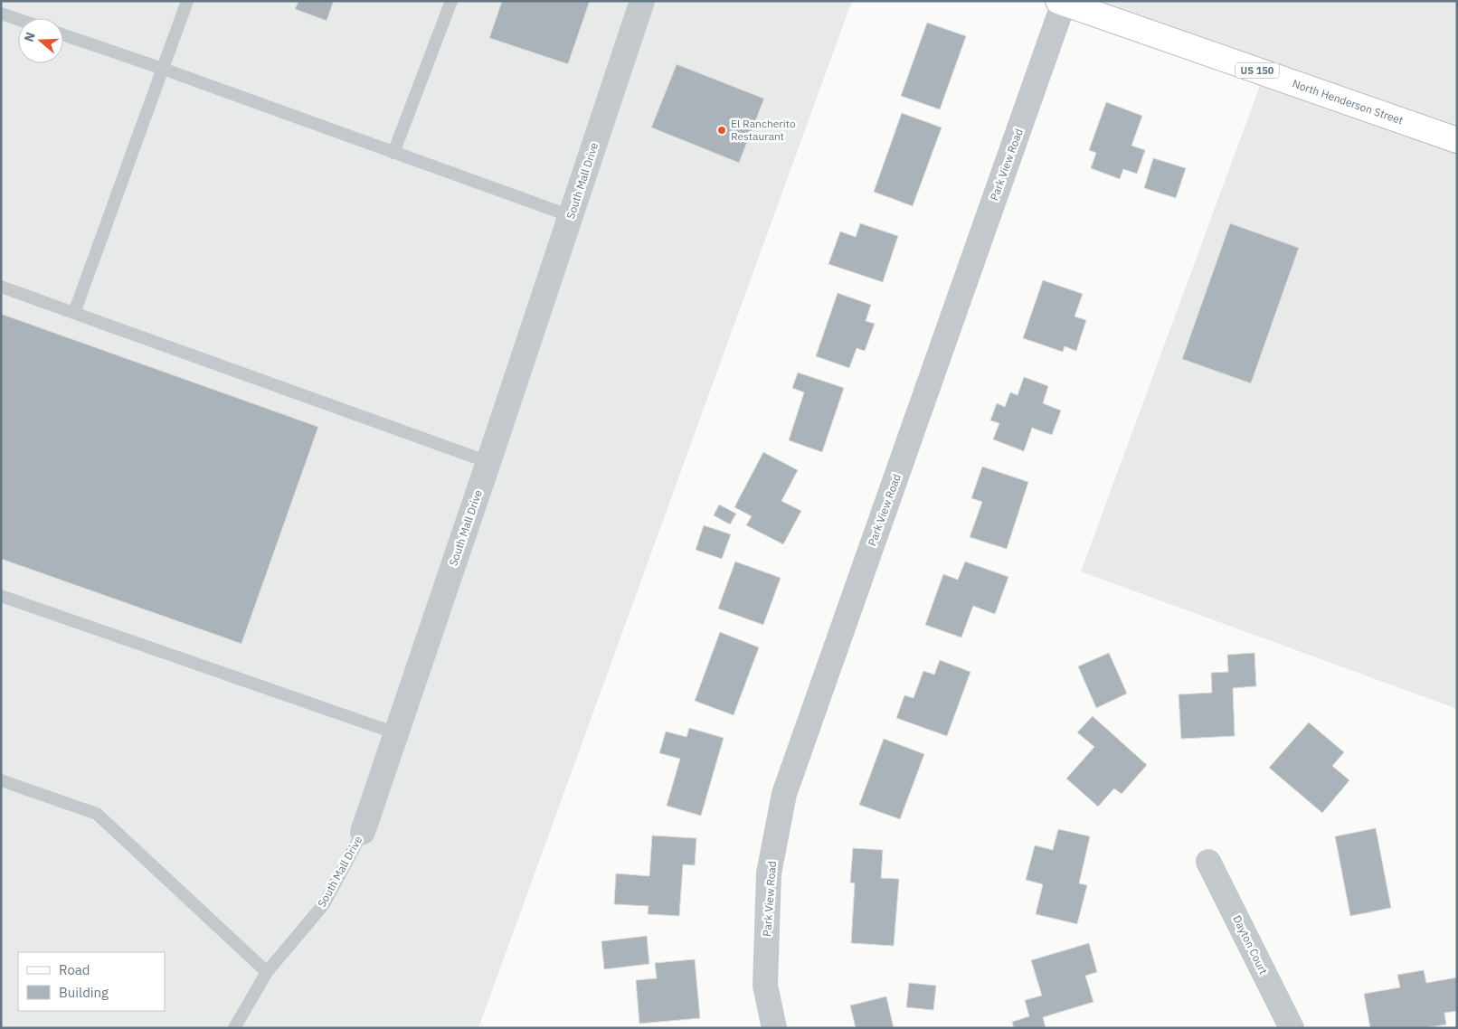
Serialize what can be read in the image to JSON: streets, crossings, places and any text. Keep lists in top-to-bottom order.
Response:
{
  "streets": {
    "main road": ["US 150", "North Henderson Street"],
    "street": ["Park View Road", "South Mall Drive", "Dayton Court"]
  },
  "crossings": [
    ["North Henderson Street", "Park View Road"]
  ],
  "places": ["El Rancherito Restaurant"],
  "legend": ["Road", "Building"],
  "north": "left"
}
